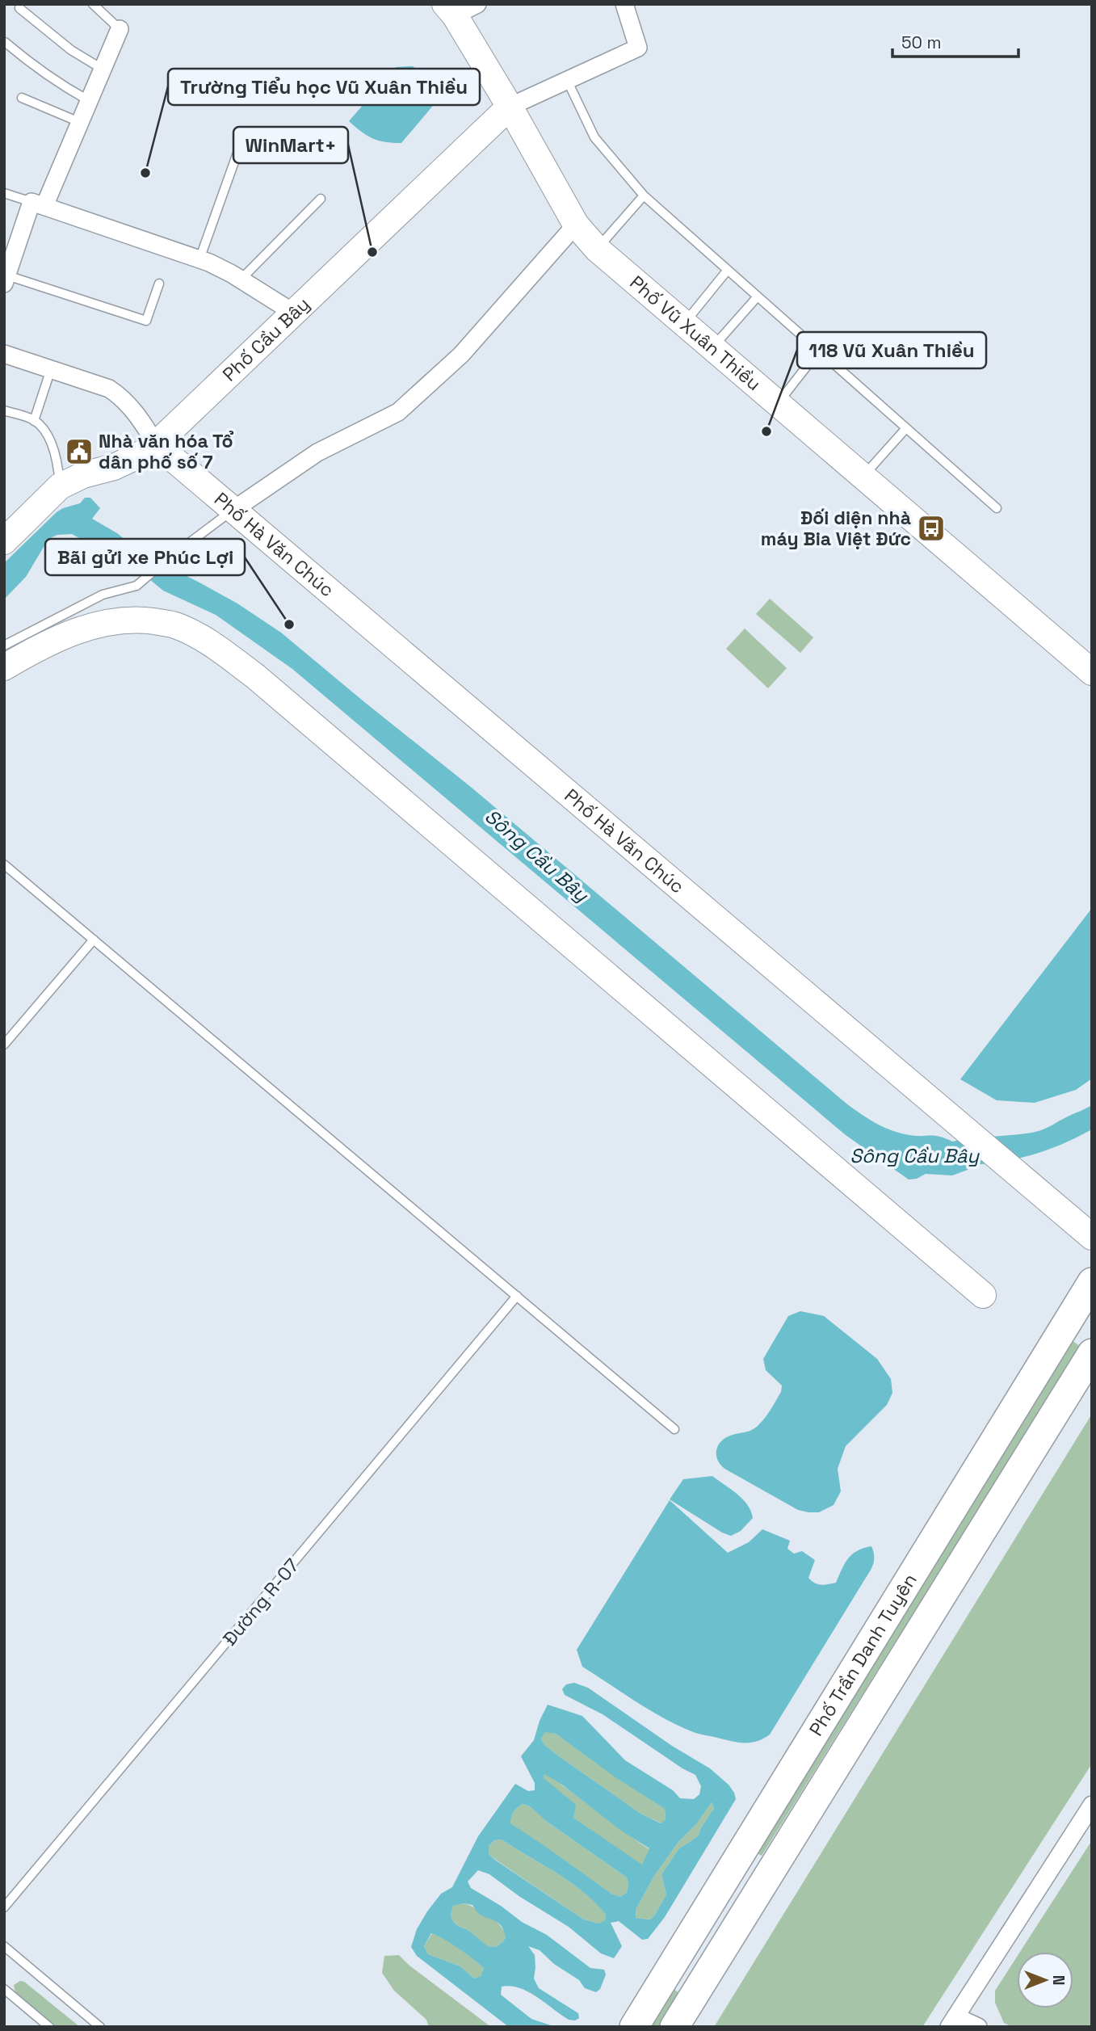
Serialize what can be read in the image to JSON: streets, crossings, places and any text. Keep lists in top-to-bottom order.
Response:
{
  "streets": {
    "main road": ["Phố Trần Danh Tuyên"],
    "street": ["Phố Vũ Xuân Thiều", "Phố Cầu Bây", "Phố Hà Văn Chúc"],
    "lane": ["Đường R-07"]
  },
  "crossings": [
    ["Phố Vũ Xuân Thiều", "Phố Cầu Bây"],
    ["Phố Cầu Bây", "Phố Hà Văn Chúc"]
  ],
  "water": ["Sông Cầu Bây"],
  "places": {
    "other": [
      "Trường Tiểu học Vũ Xuân Thiều",
      "WinMart+",
      "118 Vũ Xuân Thiều",
      "Bãi gửi xe Phúc Lợi"
    ],
    "public building": ["Nhà văn hóa Tổ dân phố số 7"],
    "bus stop": ["Đối diện nhà máy Bia Việt Đức"]
  },
  "scale_bar": "50 m",
  "north": "right"
}
